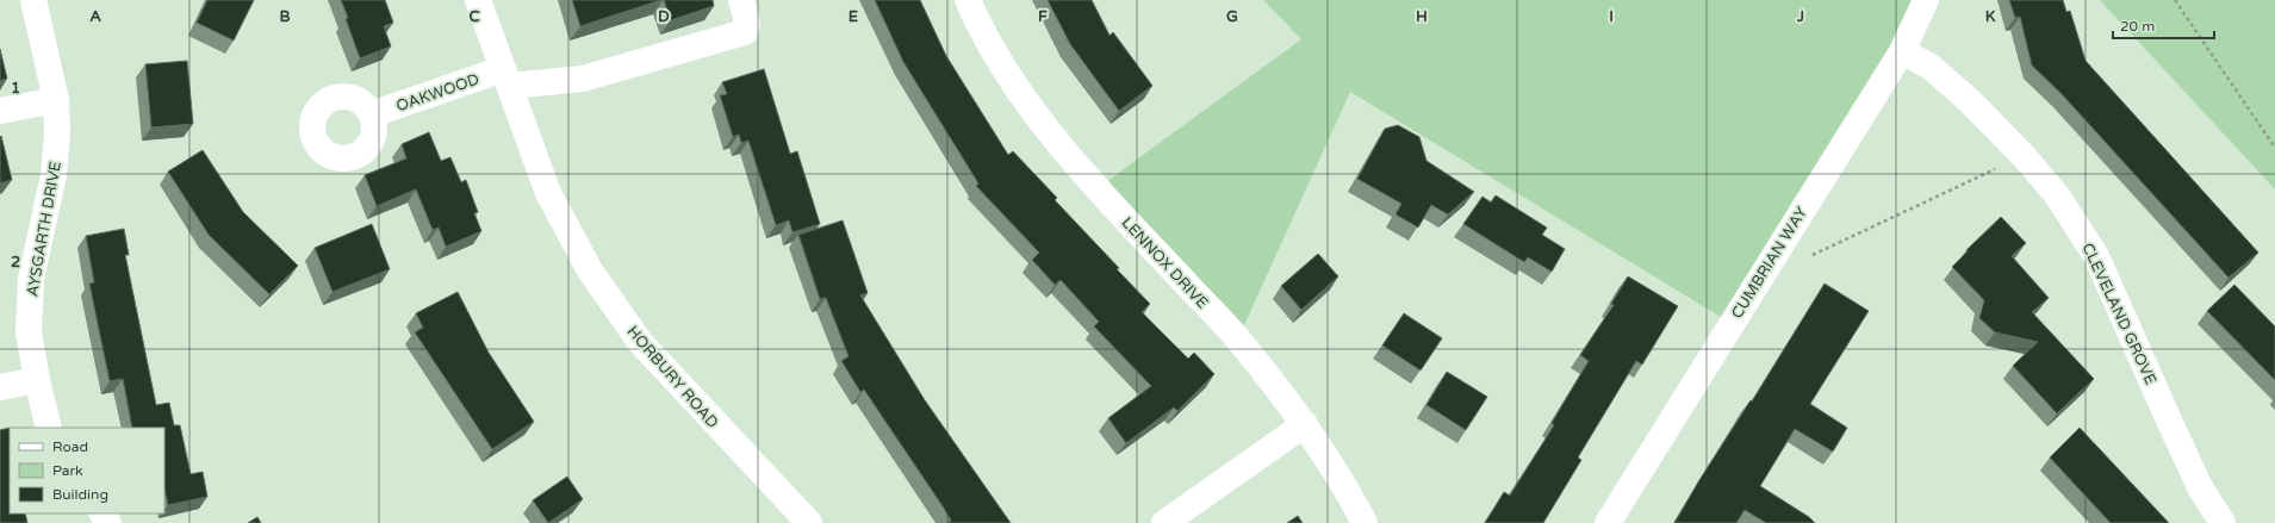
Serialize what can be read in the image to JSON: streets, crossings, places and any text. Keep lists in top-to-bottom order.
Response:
{
  "streets": {
    "main road": [
      "OAKWOOD",
      "AYSGARTH DRIVE",
      "LENNOX DRIVE",
      "CUMBRIAN WAY",
      "CLEVELAND GROVE",
      "HORBURY ROAD"
    ]
  },
  "crossings": [
    ["OAKWOOD", "HORBURY ROAD"],
    ["CUMBRIAN WAY", "CLEVELAND GROVE"]
  ],
  "legend": ["Road", "Park", "Building"],
  "scale_bar": "20 m",
  "grid": {
    "columns": [
      "A",
      "B",
      "C",
      "D",
      "E",
      "F",
      "G",
      "H",
      "I",
      "J",
      "K"
    ],
    "rows": ["1", "2"]
  }
}
